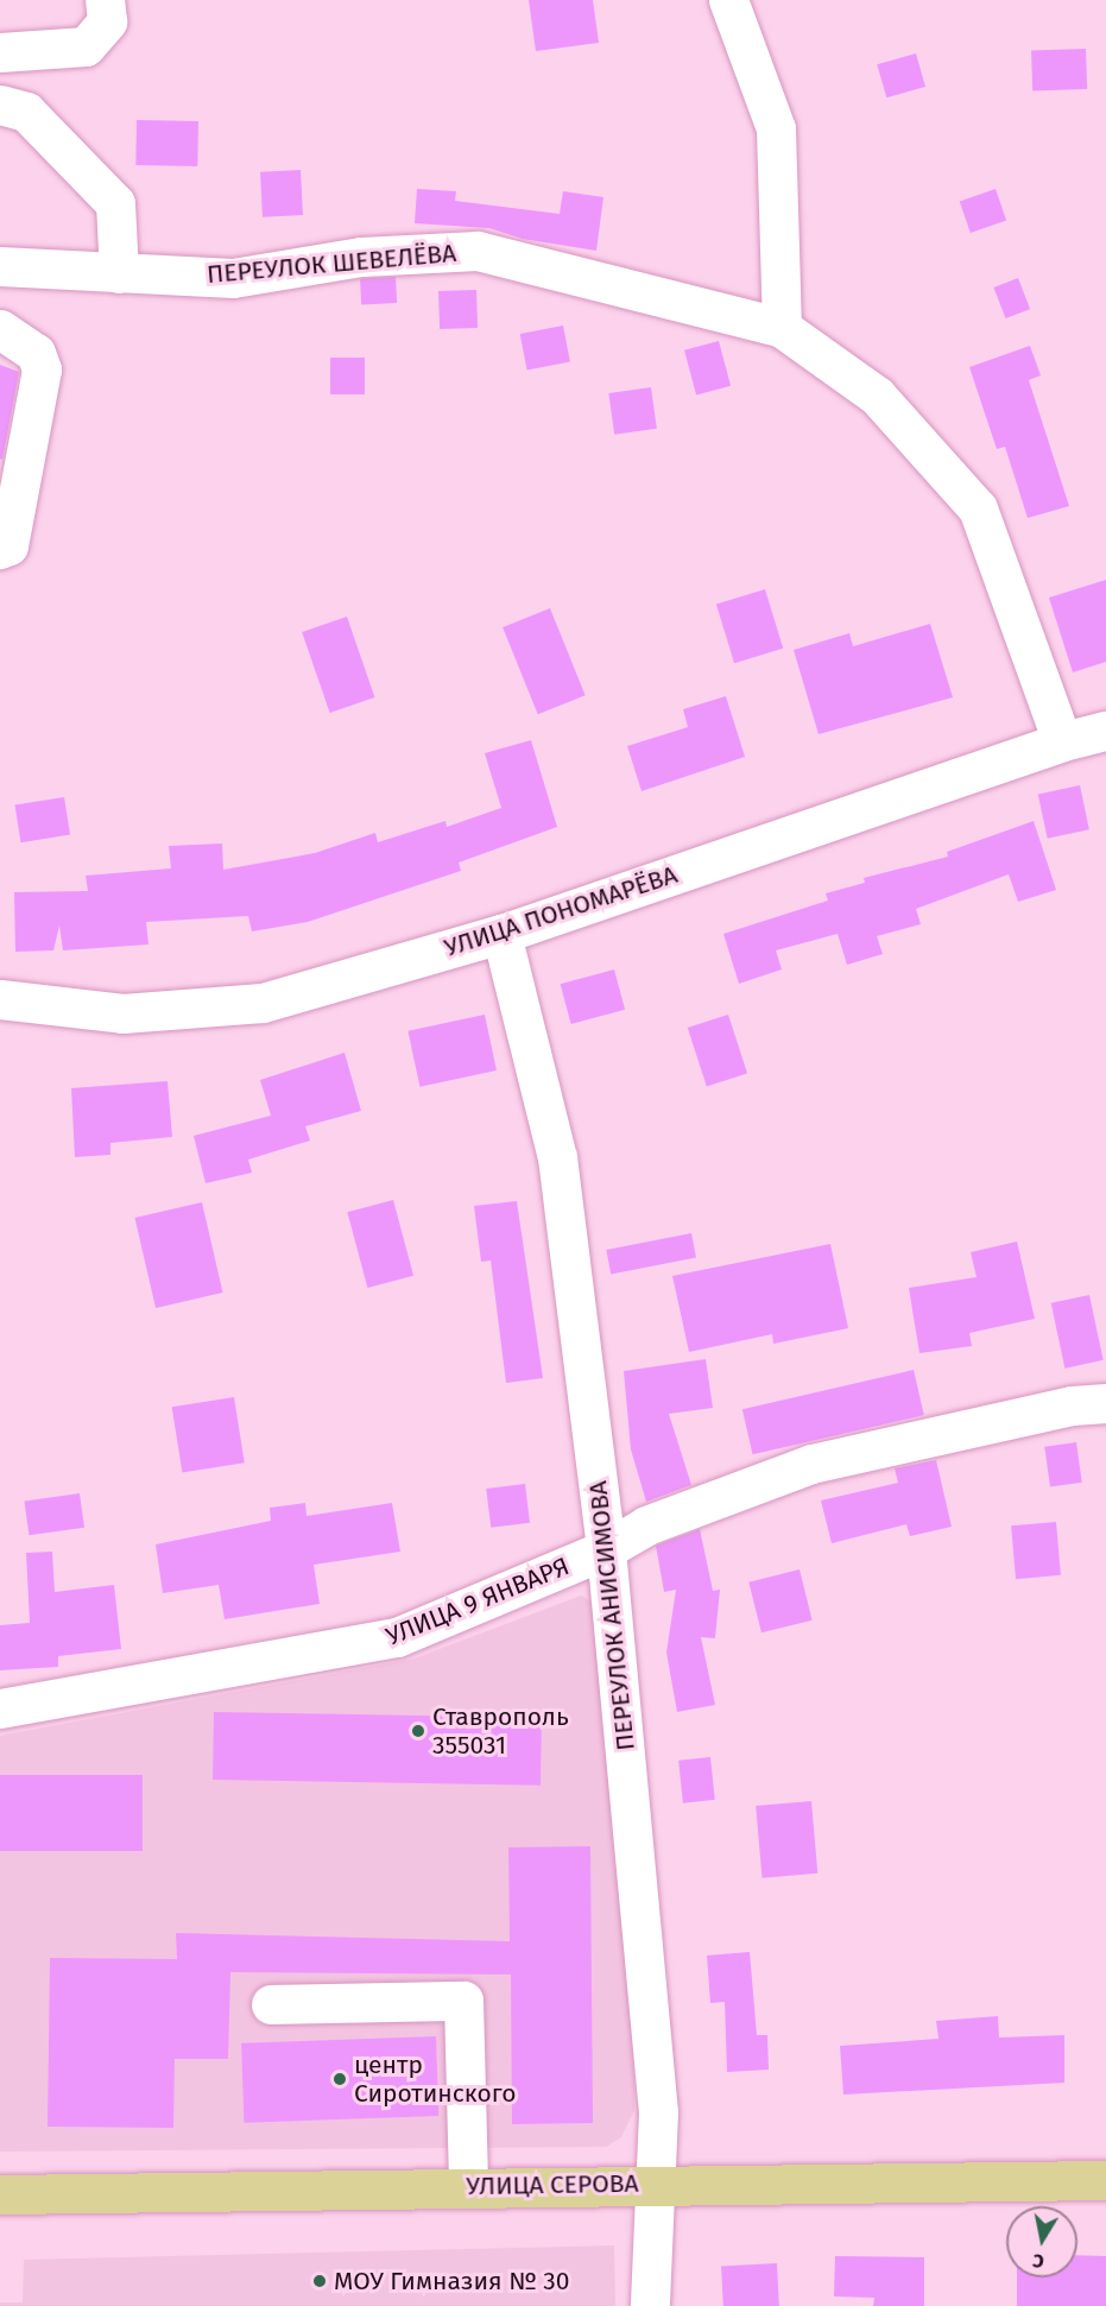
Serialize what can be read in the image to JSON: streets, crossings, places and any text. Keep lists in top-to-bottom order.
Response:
{
  "streets": {
    "main road": ["УЛИЦА СЕРОВА"],
    "street": [
      "ПЕРЕУЛОК ШЕВЕЛЁВА",
      "УЛИЦА ПОНОМАРЁВА",
      "УЛИЦА 9 ЯНВАРЯ",
      "ПЕРЕУЛОК АНИСИМОВА"
    ]
  },
  "crossings": [
    ["ПЕРЕУЛОК ШЕВЕЛЁВА", "УЛИЦА ПОНОМАРЁВА"],
    ["УЛИЦА ПОНОМАРЁВА", "ПЕРЕУЛОК АНИСИМОВА"],
    ["УЛИЦА 9 ЯНВАРЯ", "ПЕРЕУЛОК АНИСИМОВА"],
    ["ПЕРЕУЛОК АНИСИМОВА", "УЛИЦА СЕРОВА"]
  ],
  "places": ["Ставрополь 355031", "центр Сиротинского", "МОУ Гимназия № 30"],
  "north": "bottom"
}
